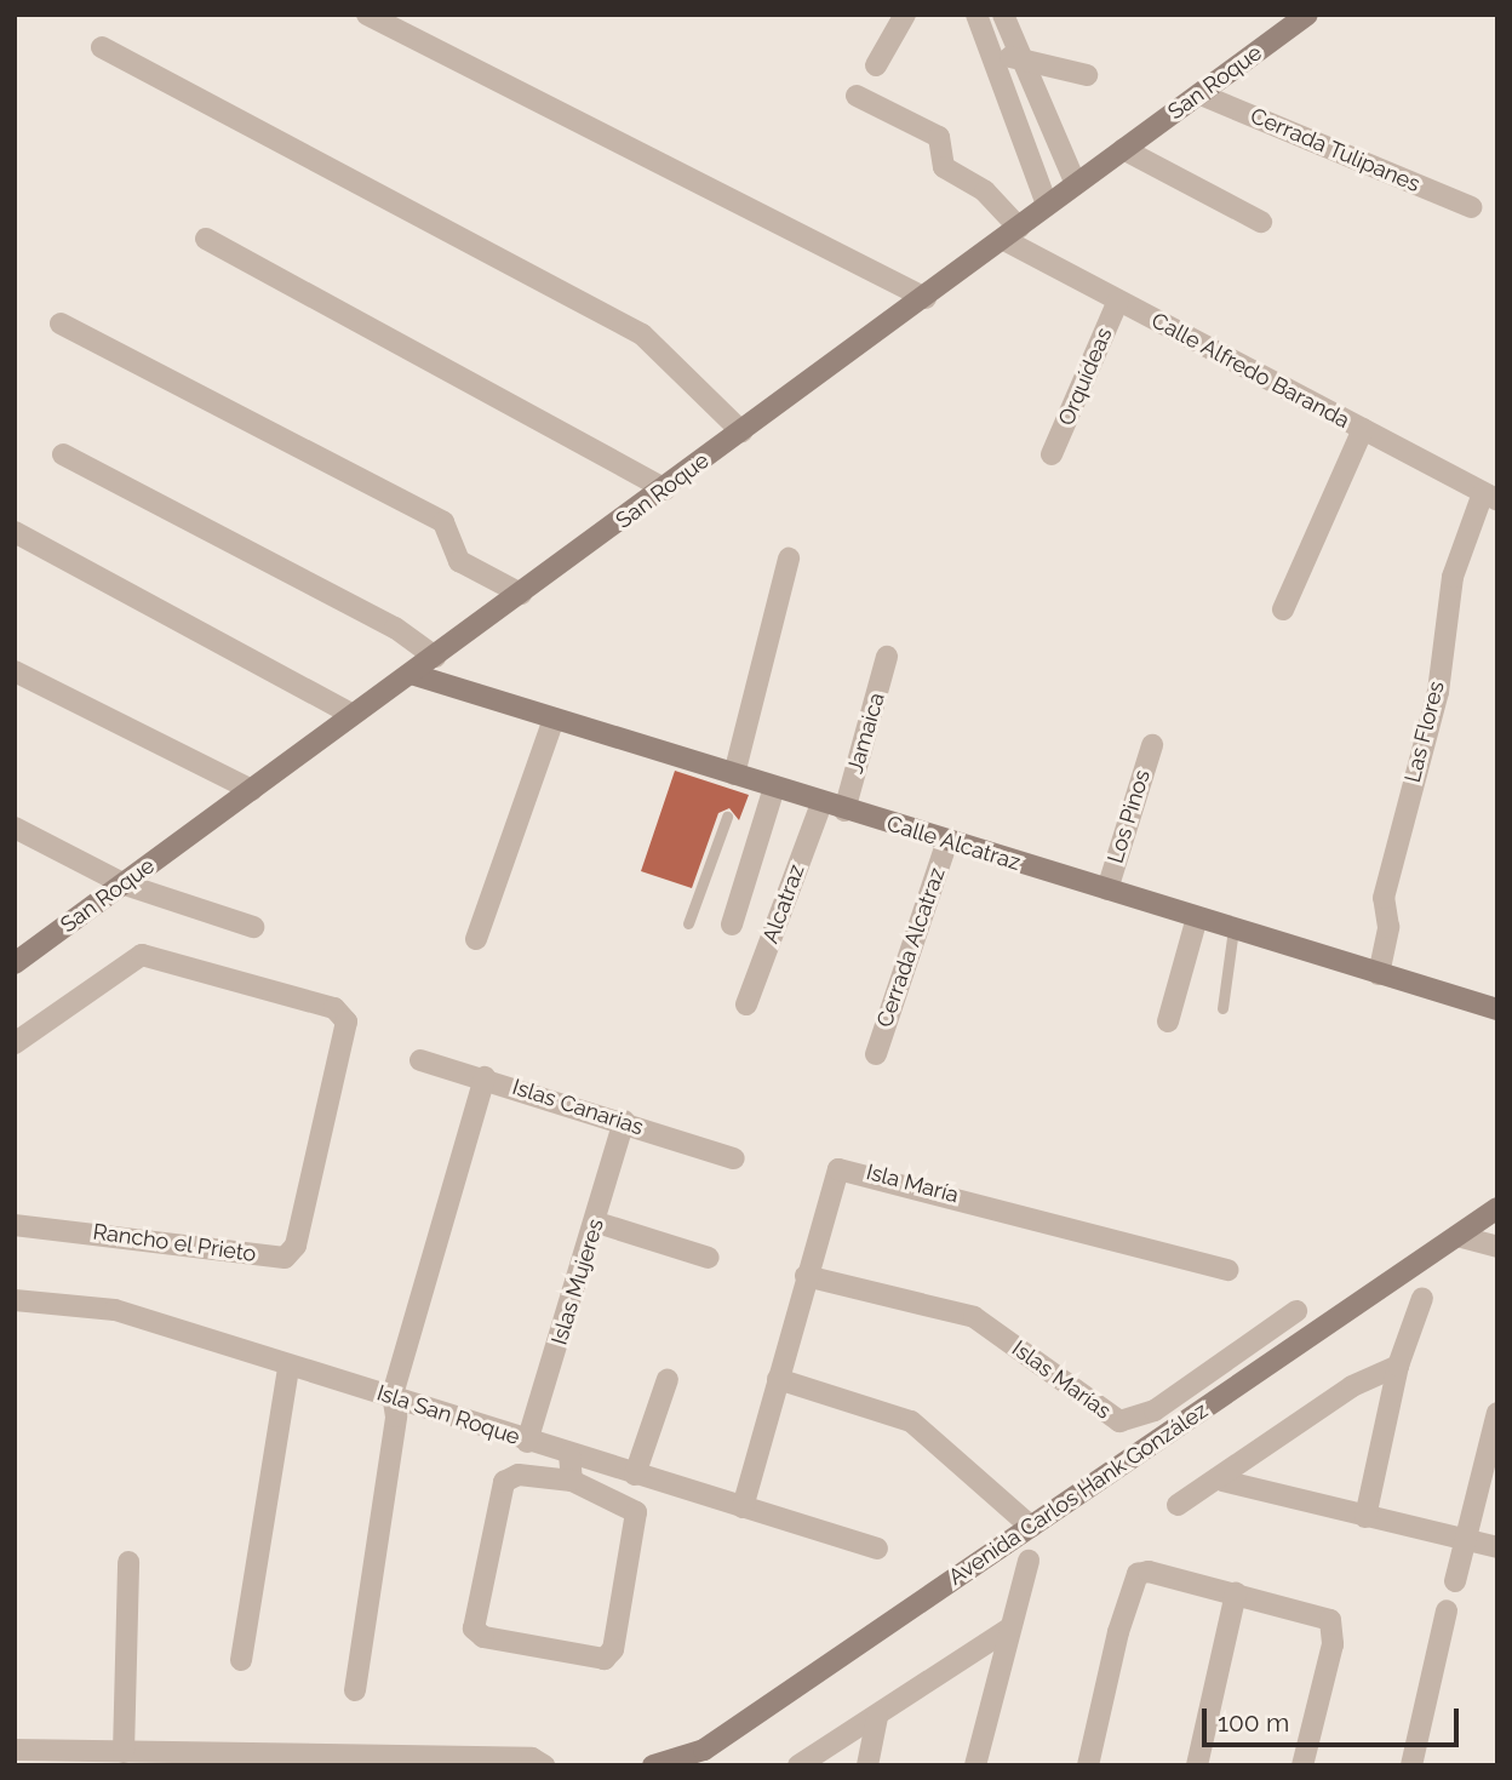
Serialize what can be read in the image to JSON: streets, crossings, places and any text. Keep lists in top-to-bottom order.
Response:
{
  "streets": {
    "main road": ["San Roque", "Calle Alcatraz", "Avenida Carlos Hank González"],
    "street": [
      "Cerrada Tulipanes",
      "Calle Alfredo Baranda",
      "Orquídeas",
      "Las Flores",
      "Jamaica",
      "Los Pinos",
      "Alcatraz",
      "Cerrada Alcatraz",
      "Islas Canarias",
      "Isla María",
      "Rancho el Prieto",
      "Islas Mujeres",
      "Islas Marías",
      "Isla San Roque"
    ]
  },
  "crossings": [
    ["San Roque", "Cerrada Tulipanes"],
    ["San Roque", "Calle Alfredo Baranda"],
    ["San Roque", "Calle Alcatraz"],
    ["Calle Alfredo Baranda", "Orquídeas"],
    ["Calle Alfredo Baranda", "Las Flores"],
    ["Las Flores", "Calle Alcatraz"],
    ["Jamaica", "Calle Alcatraz"],
    ["Los Pinos", "Calle Alcatraz"],
    ["Calle Alcatraz", "Alcatraz"],
    ["Calle Alcatraz", "Cerrada Alcatraz"],
    ["Islas Canarias", "Islas Mujeres"],
    ["Isla María", "Islas Marías"],
    ["Isla María", "Isla San Roque"],
    ["Islas Mujeres", "Isla San Roque"]
  ],
  "scale_bar": "100 m"
}
